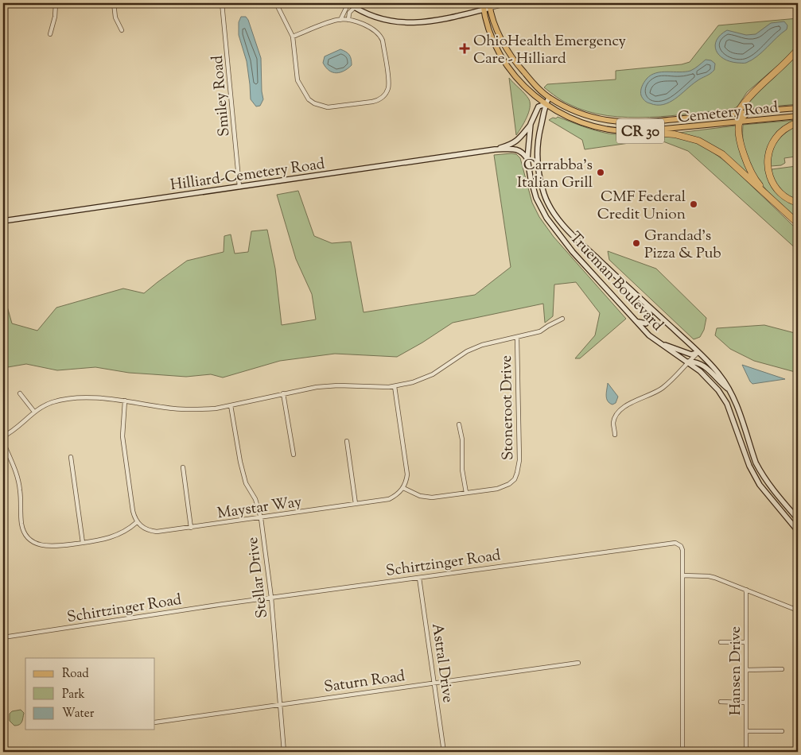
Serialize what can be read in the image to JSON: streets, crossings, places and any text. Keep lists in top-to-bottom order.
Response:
{
  "streets": {
    "main road": [
      "Cemetery Road",
      "CR 30",
      "Hilliard-Cemetery Road",
      "Trueman Boulevard"
    ],
    "street": [
      "Smiley Road",
      "Stoneroot Drive",
      "Maystar Way",
      "Schirtzinger Road",
      "Stellar Drive",
      "Astral Drive",
      "Hansen Drive",
      "Saturn Road"
    ]
  },
  "crossings": [
    ["Smiley Road", "Hilliard-Cemetery Road"],
    ["Cemetery Road", "Trueman Boulevard"],
    ["Hilliard-Cemetery Road", "Trueman Boulevard"],
    ["Stoneroot Drive", "Maystar Way"],
    ["Maystar Way", "Stellar Drive"],
    ["Schirtzinger Road", "Stellar Drive"],
    ["Schirtzinger Road", "Astral Drive"],
    ["Stellar Drive", "Saturn Road"],
    ["Astral Drive", "Saturn Road"]
  ],
  "places": {
    "health": ["OhioHealth Emergency Care - Hilliard"],
    "other": ["Carrabba's Italian Grill", "CMF Federal Credit Union", "Grandad's Pizza & Pub"]
  },
  "legend": ["Road", "Park", "Water"]
}
